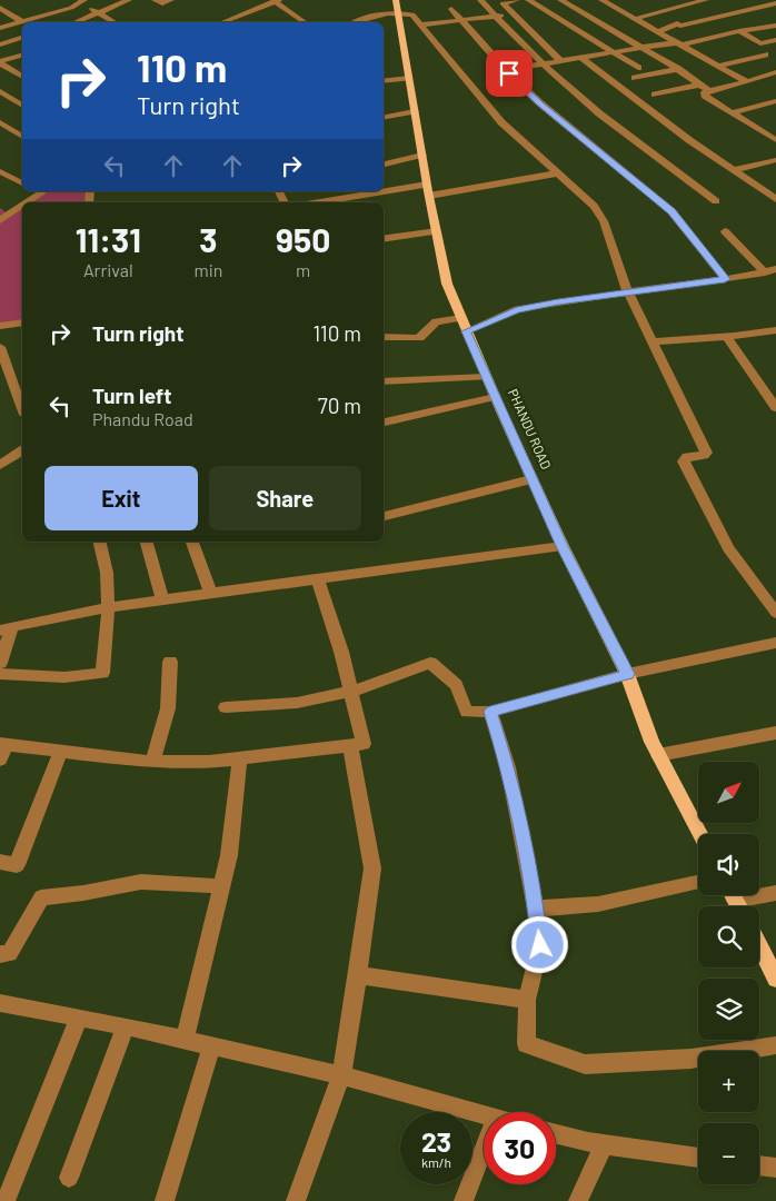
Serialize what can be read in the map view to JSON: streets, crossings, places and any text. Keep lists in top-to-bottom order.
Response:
{
  "streets": {
    "main road": ["PHANDU ROAD"]
  },
  "north": "top right",
  "page": {
    "turn": ["110 m", "Turn right"],
    "eta": [
      "11:31",
      "Arrival",
      "3",
      "min",
      "950",
      "m"
    ],
    "list": [
      {
        "name": "Turn right",
        "value": "110 m"
      },
      {
        "name": "Turn left",
        "note": "Phandu Road",
        "value": "70 m"
      }
    ],
    "buttons": ["Exit", "Share"],
    "map_buttons": ["+", "−"],
    "speed": "23 km/h",
    "limit": "30"
  }
}
